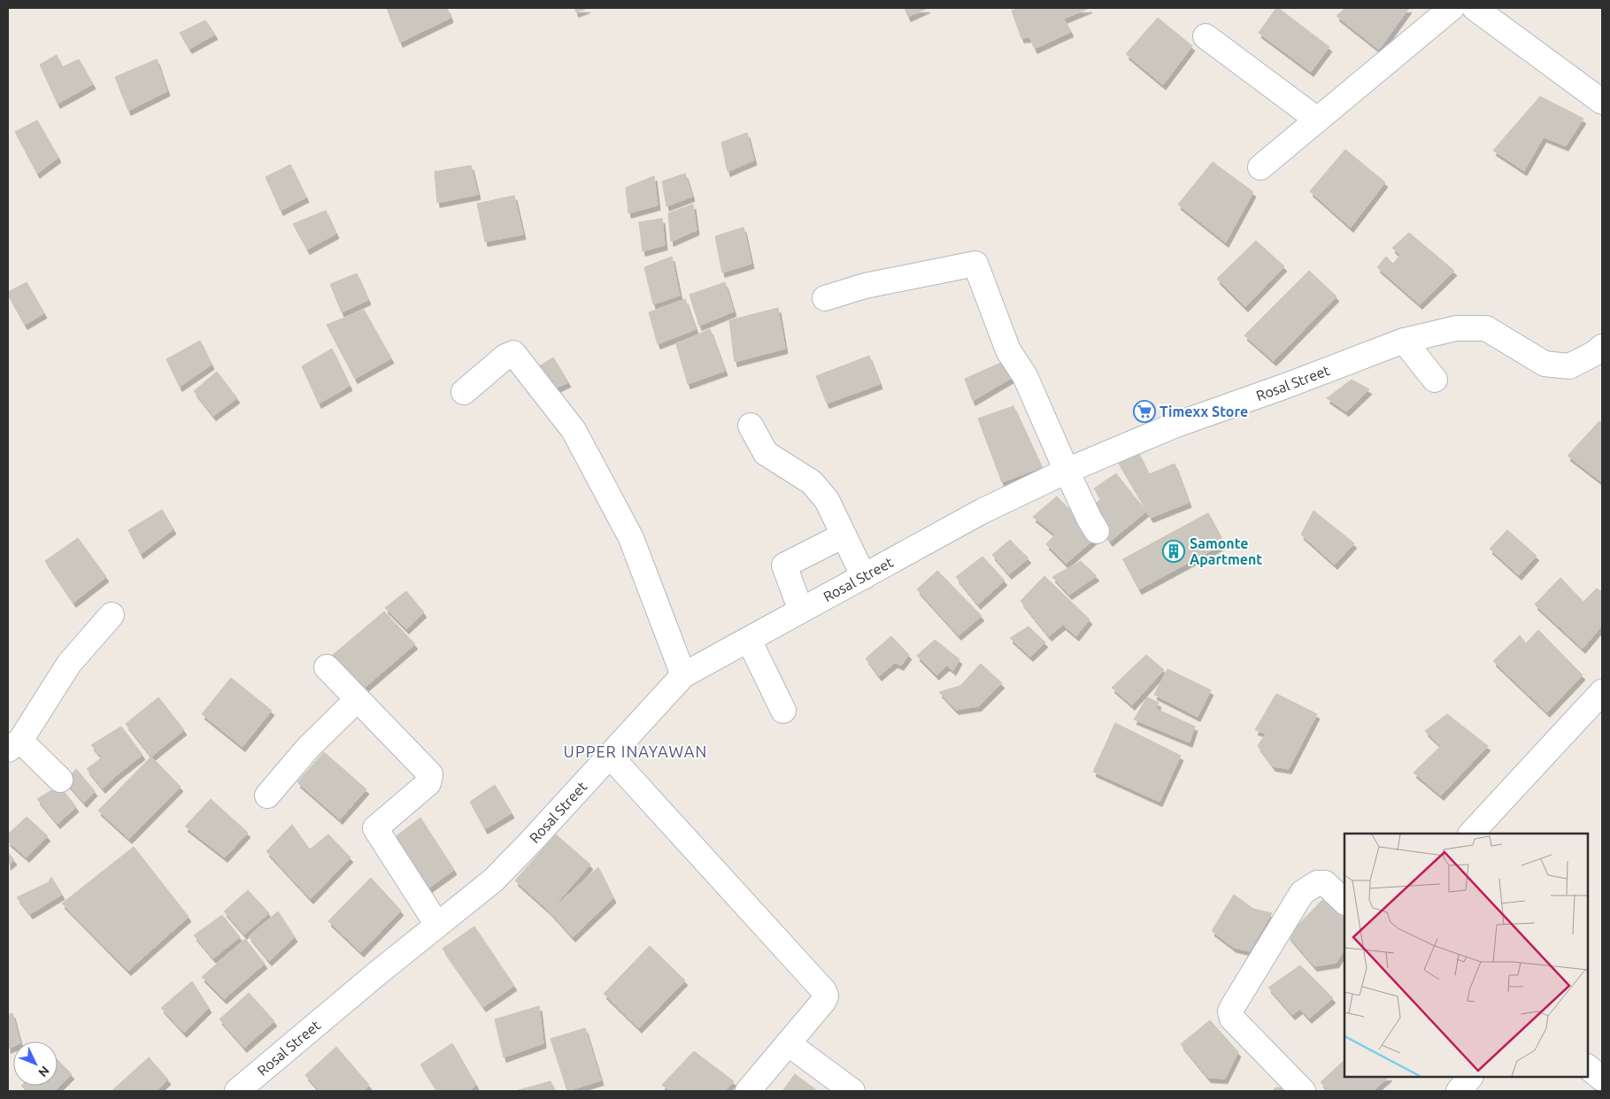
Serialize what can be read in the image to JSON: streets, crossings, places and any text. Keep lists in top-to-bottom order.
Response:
{
  "streets": {
    "street": ["Rosal Street"]
  },
  "districts": ["UPPER INAYAWAN"],
  "places": {
    "supermarket": ["Timexx Store"],
    "building": ["Samonte Apartment"]
  },
  "north": "bottom right"
}
